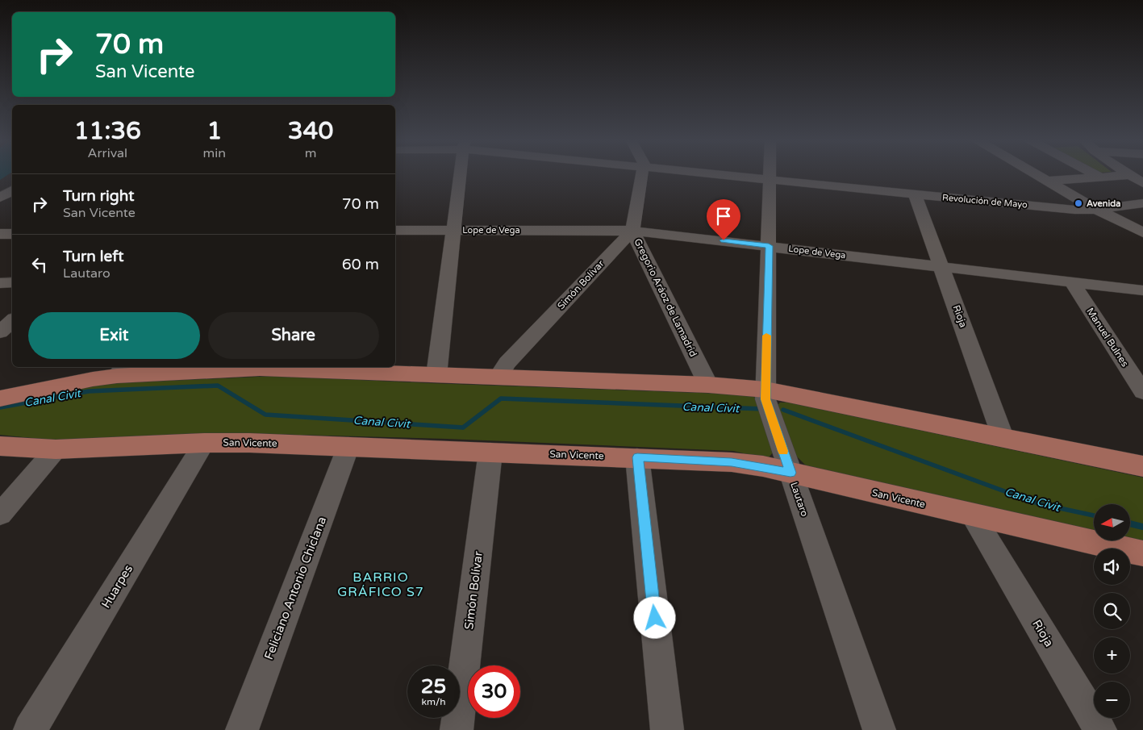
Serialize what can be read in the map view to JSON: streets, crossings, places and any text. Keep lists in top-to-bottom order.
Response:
{
  "streets": {
    "main road": ["San Vicente"],
    "street": [
      "Revolución de Mayo",
      "Lope de Vega",
      "Simón Bolívar",
      "Gregorio Aráoz de Lamadrid",
      "Rioja",
      "Manuel Bulnes",
      "Lautaro",
      "Huarpes",
      "Feliciano Antonio Chiclana"
    ]
  },
  "crossings": [
    ["Revolución de Mayo", "Rioja"],
    ["Revolución de Mayo", "Lautaro"],
    ["Lope de Vega", "Simón Bolívar"],
    ["Lope de Vega", "Gregorio Aráoz de Lamadrid"],
    ["Lope de Vega", "Rioja"],
    ["Lope de Vega", "Manuel Bulnes"],
    ["Lope de Vega", "Lautaro"],
    ["Simón Bolívar", "Gregorio Aráoz de Lamadrid"],
    ["Simón Bolívar", "San Vicente"],
    ["Rioja", "San Vicente"],
    ["San Vicente", "Lautaro"],
    ["San Vicente", "Huarpes"],
    ["San Vicente", "Feliciano Antonio Chiclana"]
  ],
  "districts": ["BARRIO GRÁFICO S7"],
  "water": ["Canal Civit"],
  "places": ["Avenida"],
  "north": "left",
  "page": {
    "turn": ["70 m", "San Vicente"],
    "eta": [
      "11:36",
      "Arrival",
      "1",
      "min",
      "340",
      "m"
    ],
    "list": [
      {
        "name": "Turn right",
        "note": "San Vicente",
        "value": "70 m"
      },
      {
        "name": "Turn left",
        "note": "Lautaro",
        "value": "60 m"
      }
    ],
    "buttons": ["Exit", "Share"],
    "map_buttons": ["+", "−"],
    "speed": "25 km/h",
    "limit": "30"
  }
}
